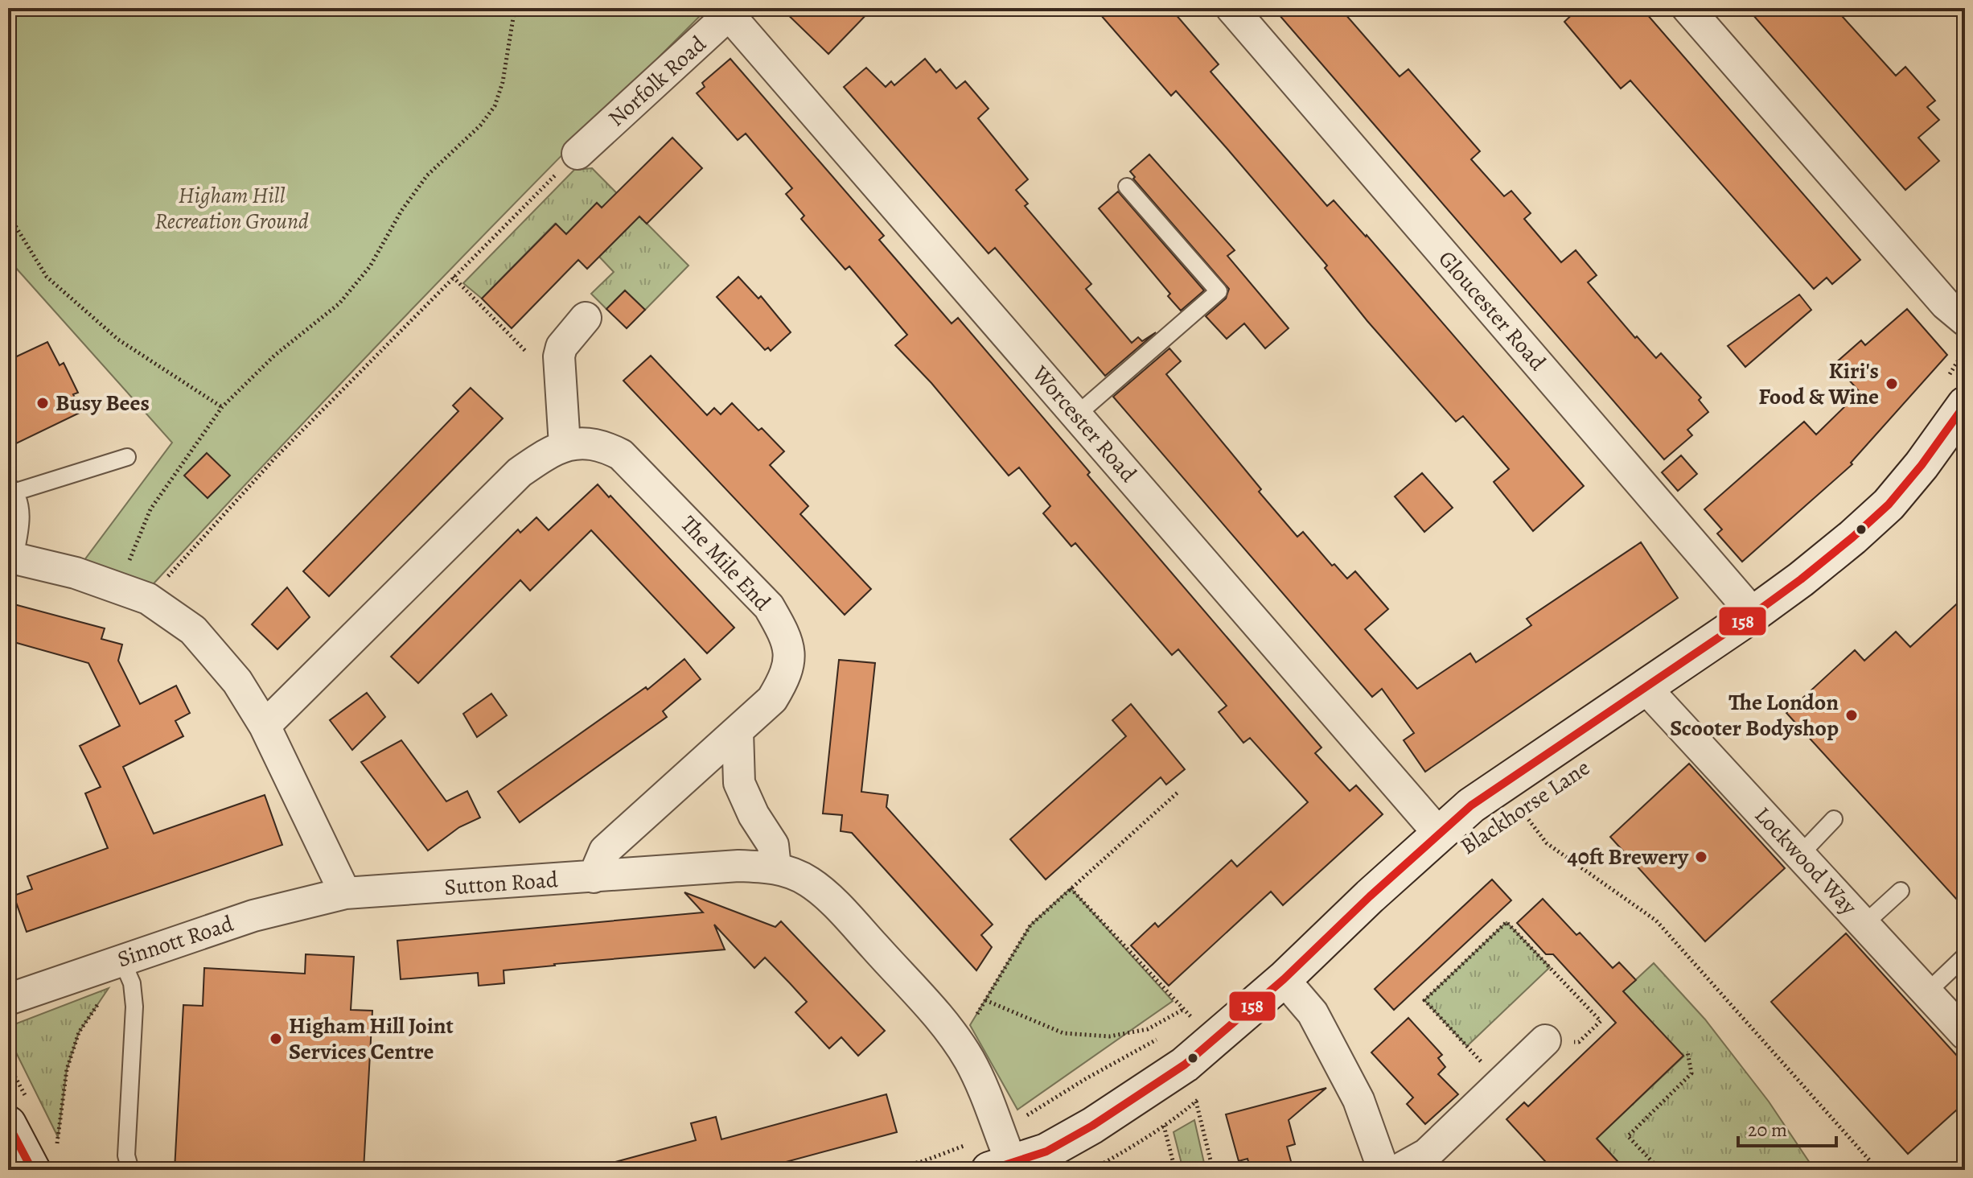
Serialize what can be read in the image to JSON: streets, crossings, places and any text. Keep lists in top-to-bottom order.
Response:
{
  "streets": {
    "main road": ["Blackhorse Lane"],
    "street": [
      "Norfolk Road",
      "Gloucester Road",
      "Worcester Road",
      "The Mile End",
      "Lockwood Way",
      "Sutton Road",
      "Sinnott Road"
    ]
  },
  "crossings": [
    ["Norfolk Road", "Worcester Road"],
    ["Gloucester Road", "Blackhorse Lane"],
    ["Worcester Road", "Blackhorse Lane"],
    ["The Mile End", "Sutton Road"],
    ["Blackhorse Lane", "Lockwood Way"],
    ["Blackhorse Lane", "Sutton Road"],
    ["Sutton Road", "Sinnott Road"]
  ],
  "parks": ["Higham Hill Recreation Ground"],
  "places": [
    "Kiri's Food & Wine",
    "Busy Bees",
    "The London Scooter Bodyshop",
    "40ft Brewery",
    "Higham Hill Joint Services Centre"
  ],
  "lines": ["transit line 158"],
  "scale_bar": "20 m"
}
